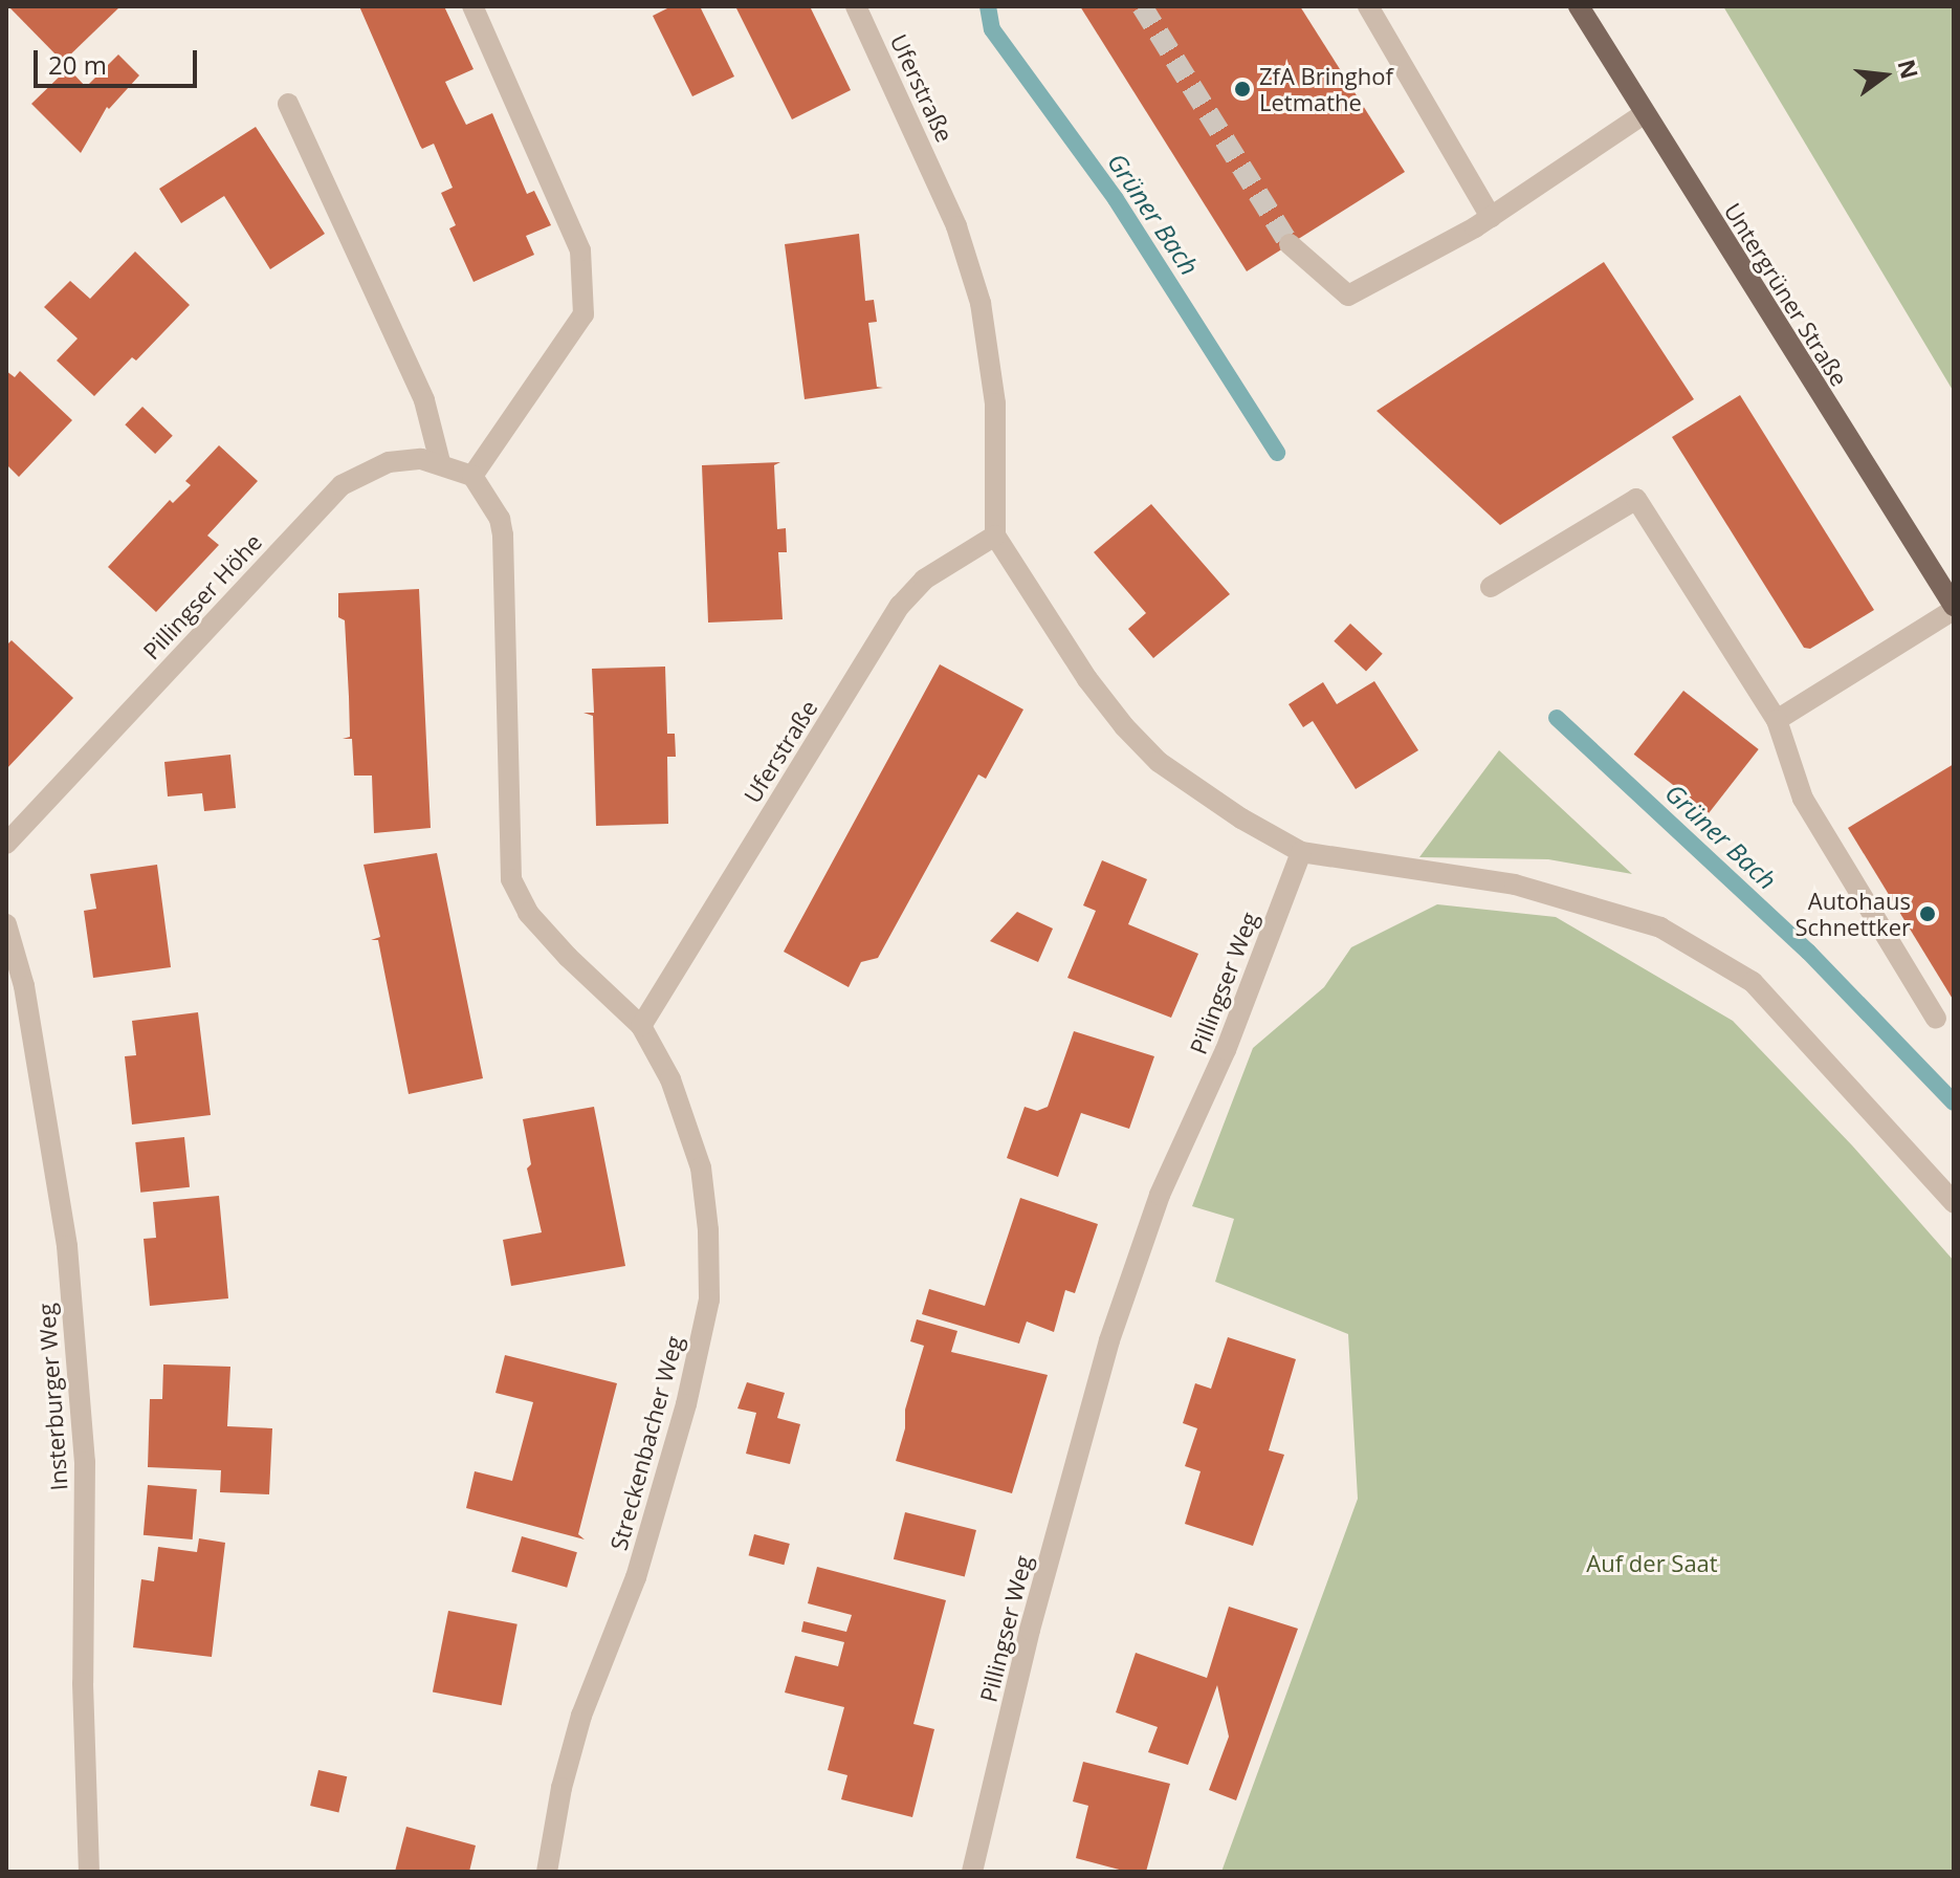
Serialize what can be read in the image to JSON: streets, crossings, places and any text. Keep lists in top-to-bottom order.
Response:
{
  "streets": {
    "main road": ["Untergrüner Straße"],
    "street": [
      "Uferstraße",
      "Pillingser Höhe",
      "Pillingser Weg",
      "Insterburger Weg",
      "Streckenbacher Weg"
    ]
  },
  "crossings": [
    ["Uferstraße", "Streckenbacher Weg"]
  ],
  "water": ["Grüner Bach"],
  "parks": ["Auf der Saat"],
  "places": ["ZfA Bringhof Letmathe", "Autohaus Schnettker"],
  "scale_bar": "20 m",
  "north": "right"
}
